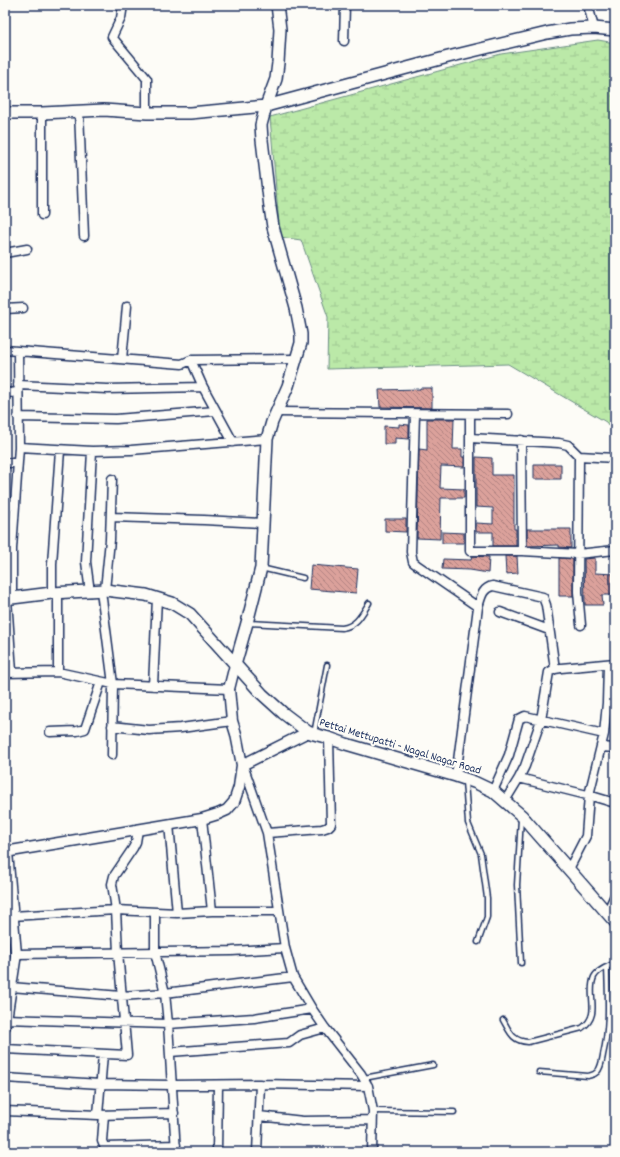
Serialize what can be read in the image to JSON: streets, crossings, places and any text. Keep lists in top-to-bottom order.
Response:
{
  "streets": {
    "main road": ["Pettai Mettupatti - Nagal Nagar Road"]
  }
}
